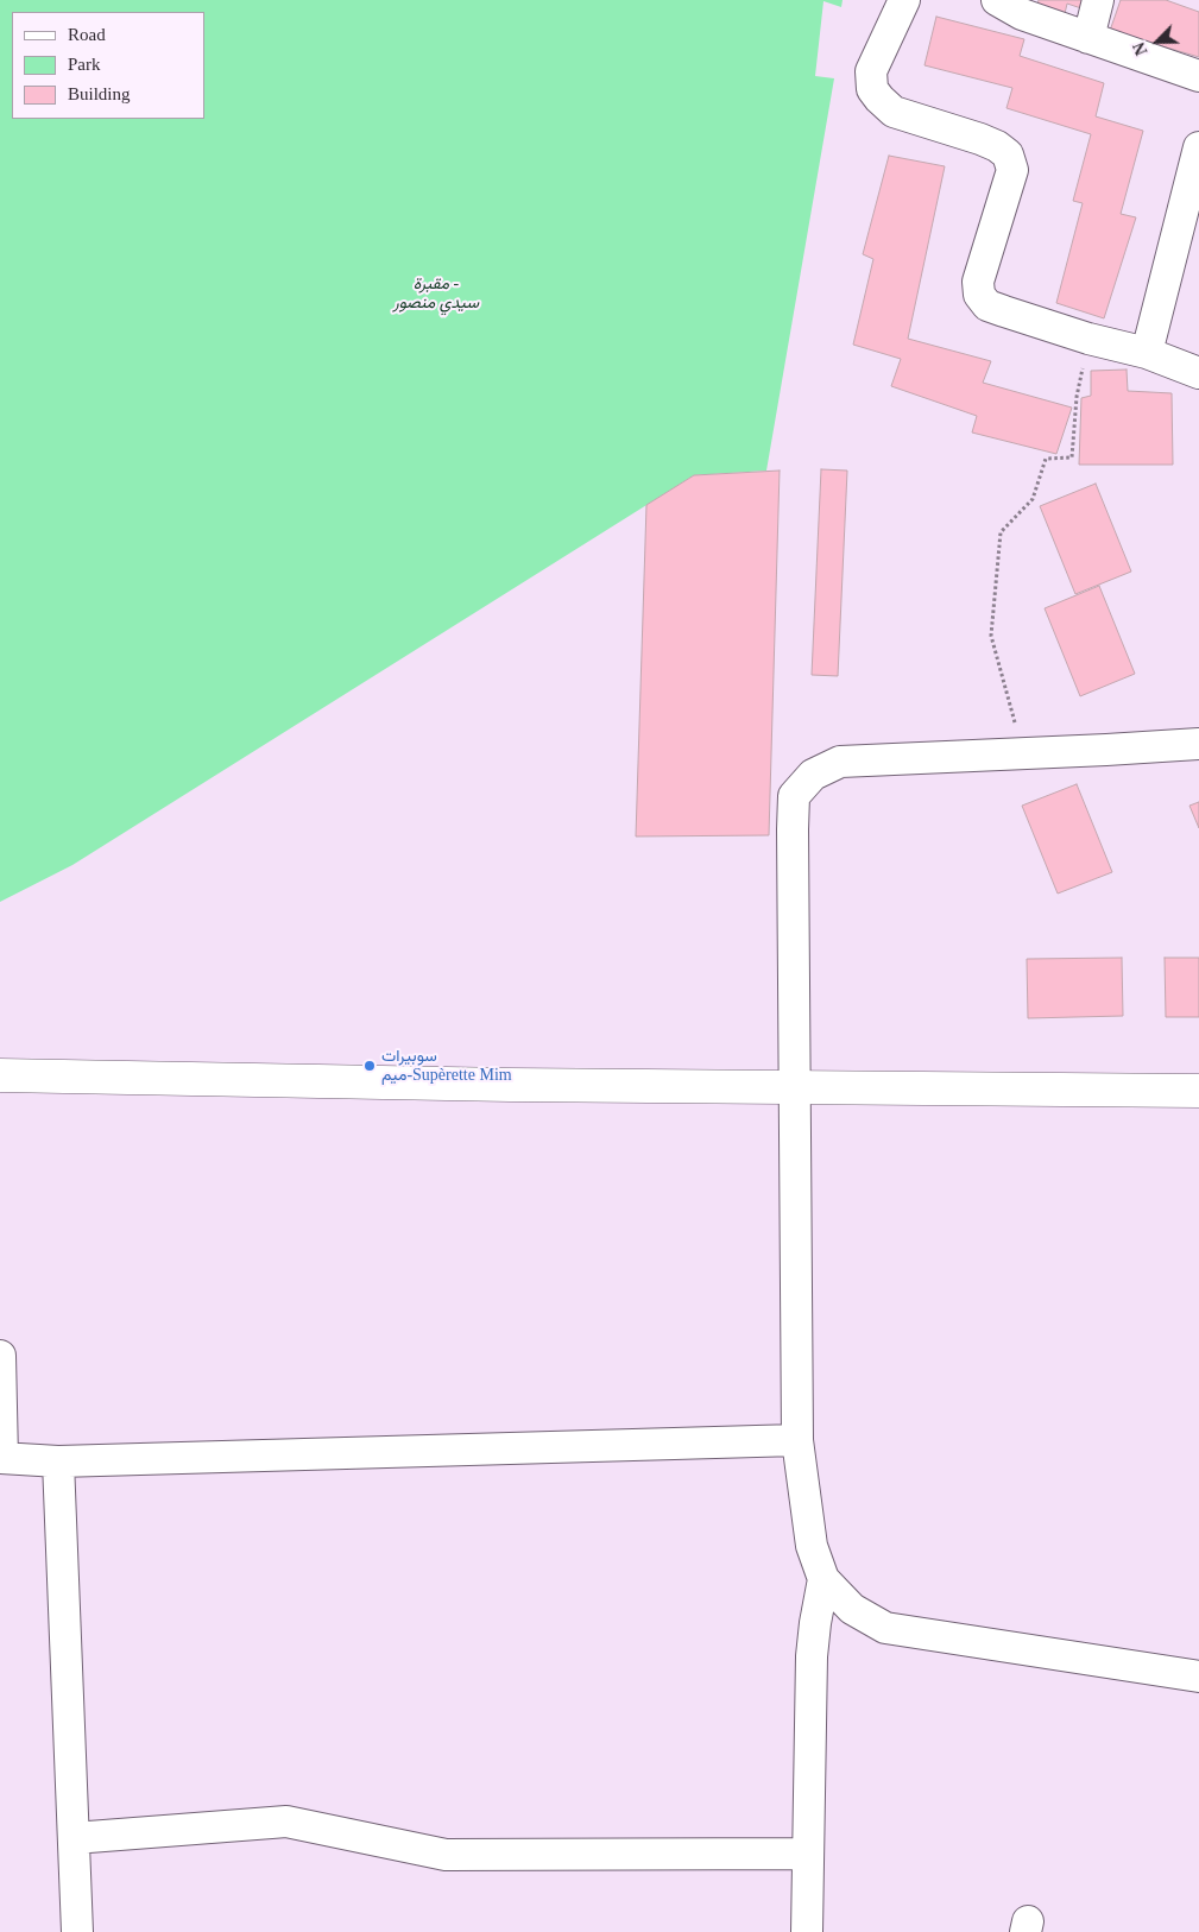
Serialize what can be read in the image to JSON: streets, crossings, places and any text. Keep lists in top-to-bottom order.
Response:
{
  "parks": ["مقبرة - سيدي منصور"],
  "places": ["سوبيرات ميم-Supèrette Mim"],
  "legend": ["Road", "Park", "Building"],
  "north": "bottom left"
}
